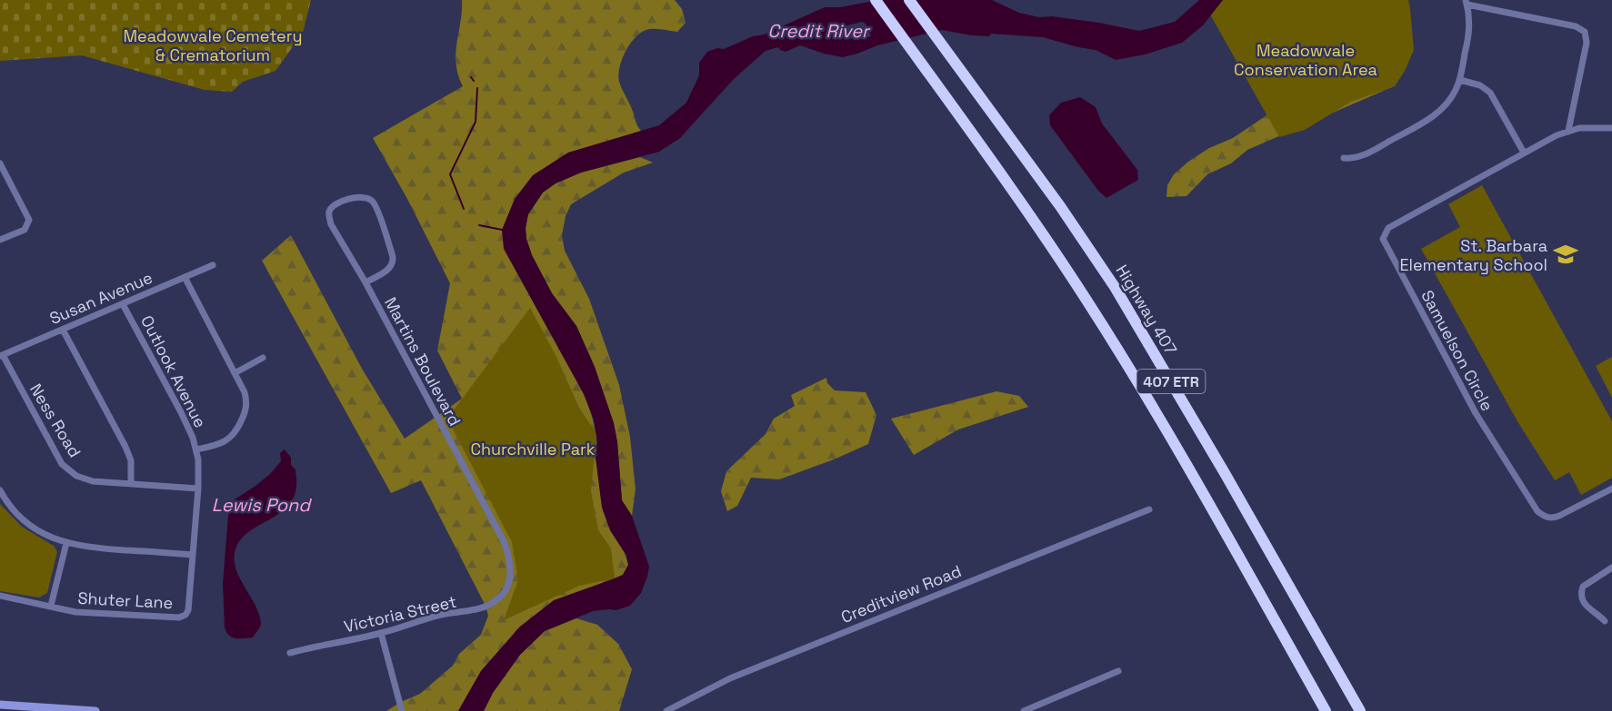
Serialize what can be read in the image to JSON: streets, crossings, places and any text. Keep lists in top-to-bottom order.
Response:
{
  "streets": {
    "highway": ["Highway 407", "407 ETR"],
    "street": [
      "Susan Avenue",
      "Samuelson Circle",
      "Martins Boulevard",
      "Outlook Avenue",
      "Ness Road",
      "Creditview Road",
      "Shuter Lane",
      "Victoria Street"
    ]
  },
  "crossings": [
    ["Susan Avenue", "Outlook Avenue"],
    ["Susan Avenue", "Ness Road"],
    ["Martins Boulevard", "Victoria Street"],
    ["Outlook Avenue", "Ness Road"],
    ["Outlook Avenue", "Shuter Lane"]
  ],
  "water": ["Credit River", "Lewis Pond"],
  "parks": ["Meadowvale Cemetery & Crematorium", "Meadowvale Conservation Area", "Churchville Park"],
  "places": {
    "school or university": ["St. Barbara Elementary School"]
  }
}
